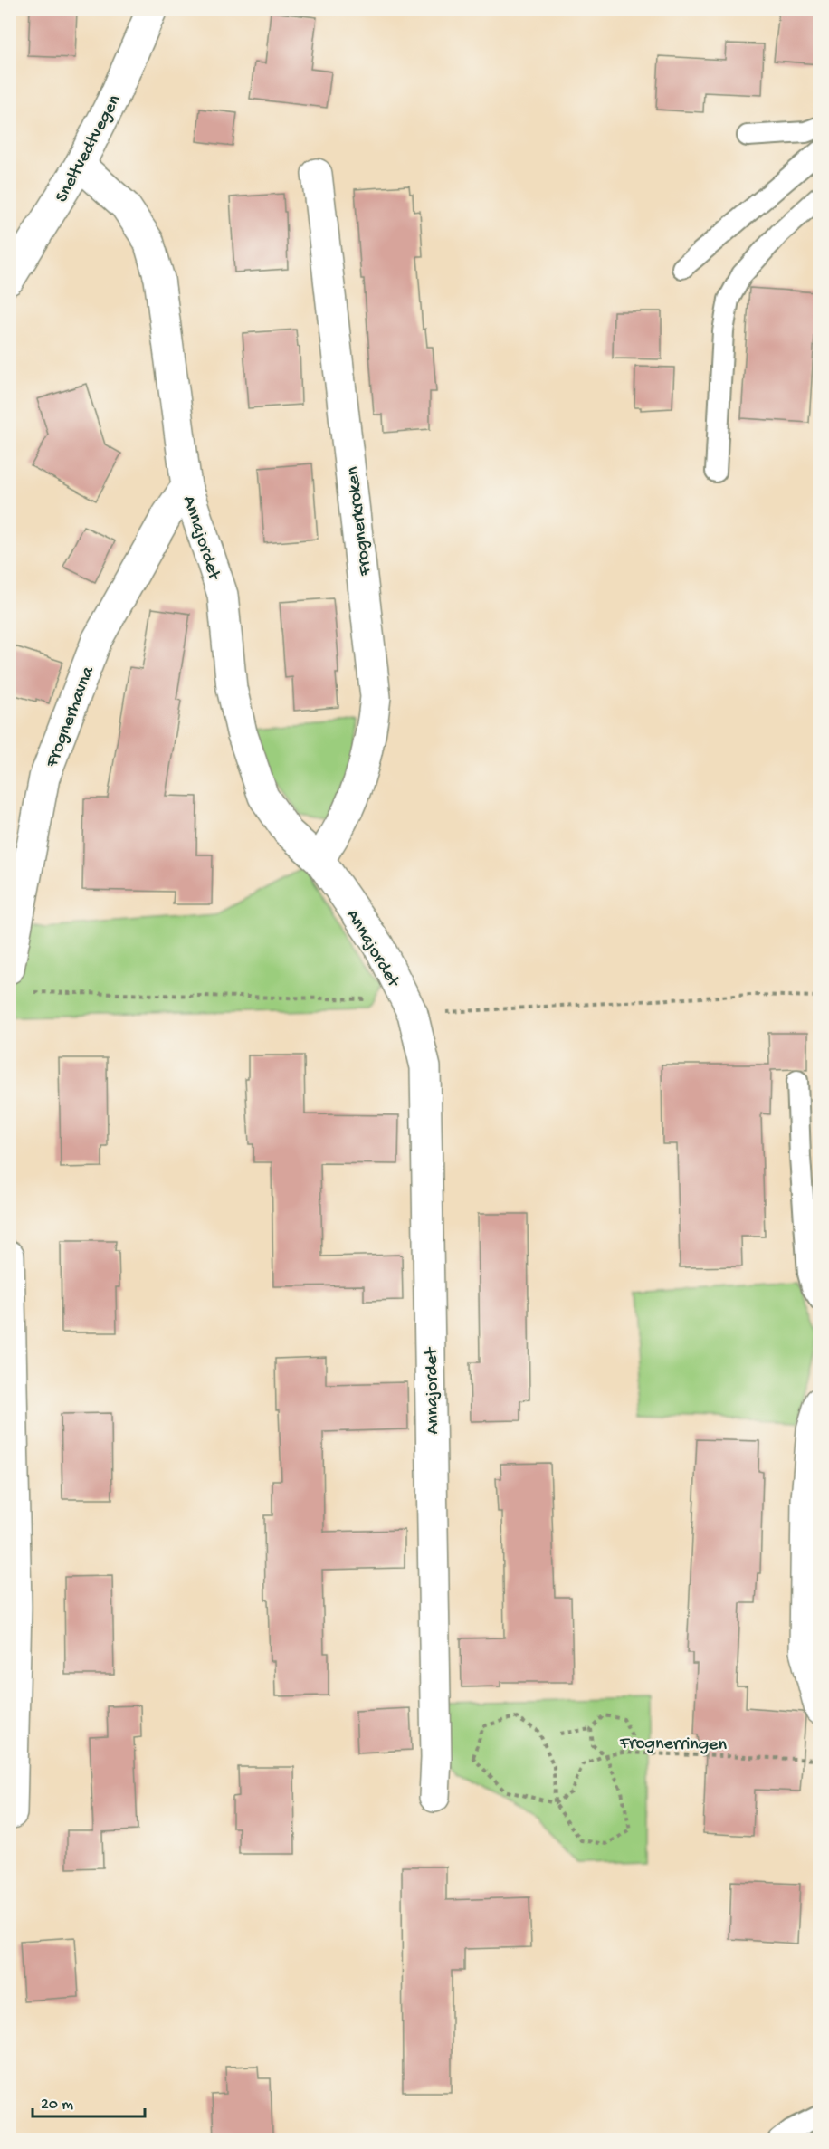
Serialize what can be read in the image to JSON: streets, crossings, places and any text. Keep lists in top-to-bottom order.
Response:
{
  "streets": {
    "street": [
      "Sneltvedtvegen",
      "Frognerkroken",
      "Annajordet",
      "Frognerhavna"
    ],
    "path": ["Frognerringen"]
  },
  "crossings": [
    ["Sneltvedtvegen", "Annajordet"],
    ["Frognerkroken", "Annajordet"],
    ["Annajordet", "Frognerhavna"]
  ],
  "scale_bar": "20 m"
}
